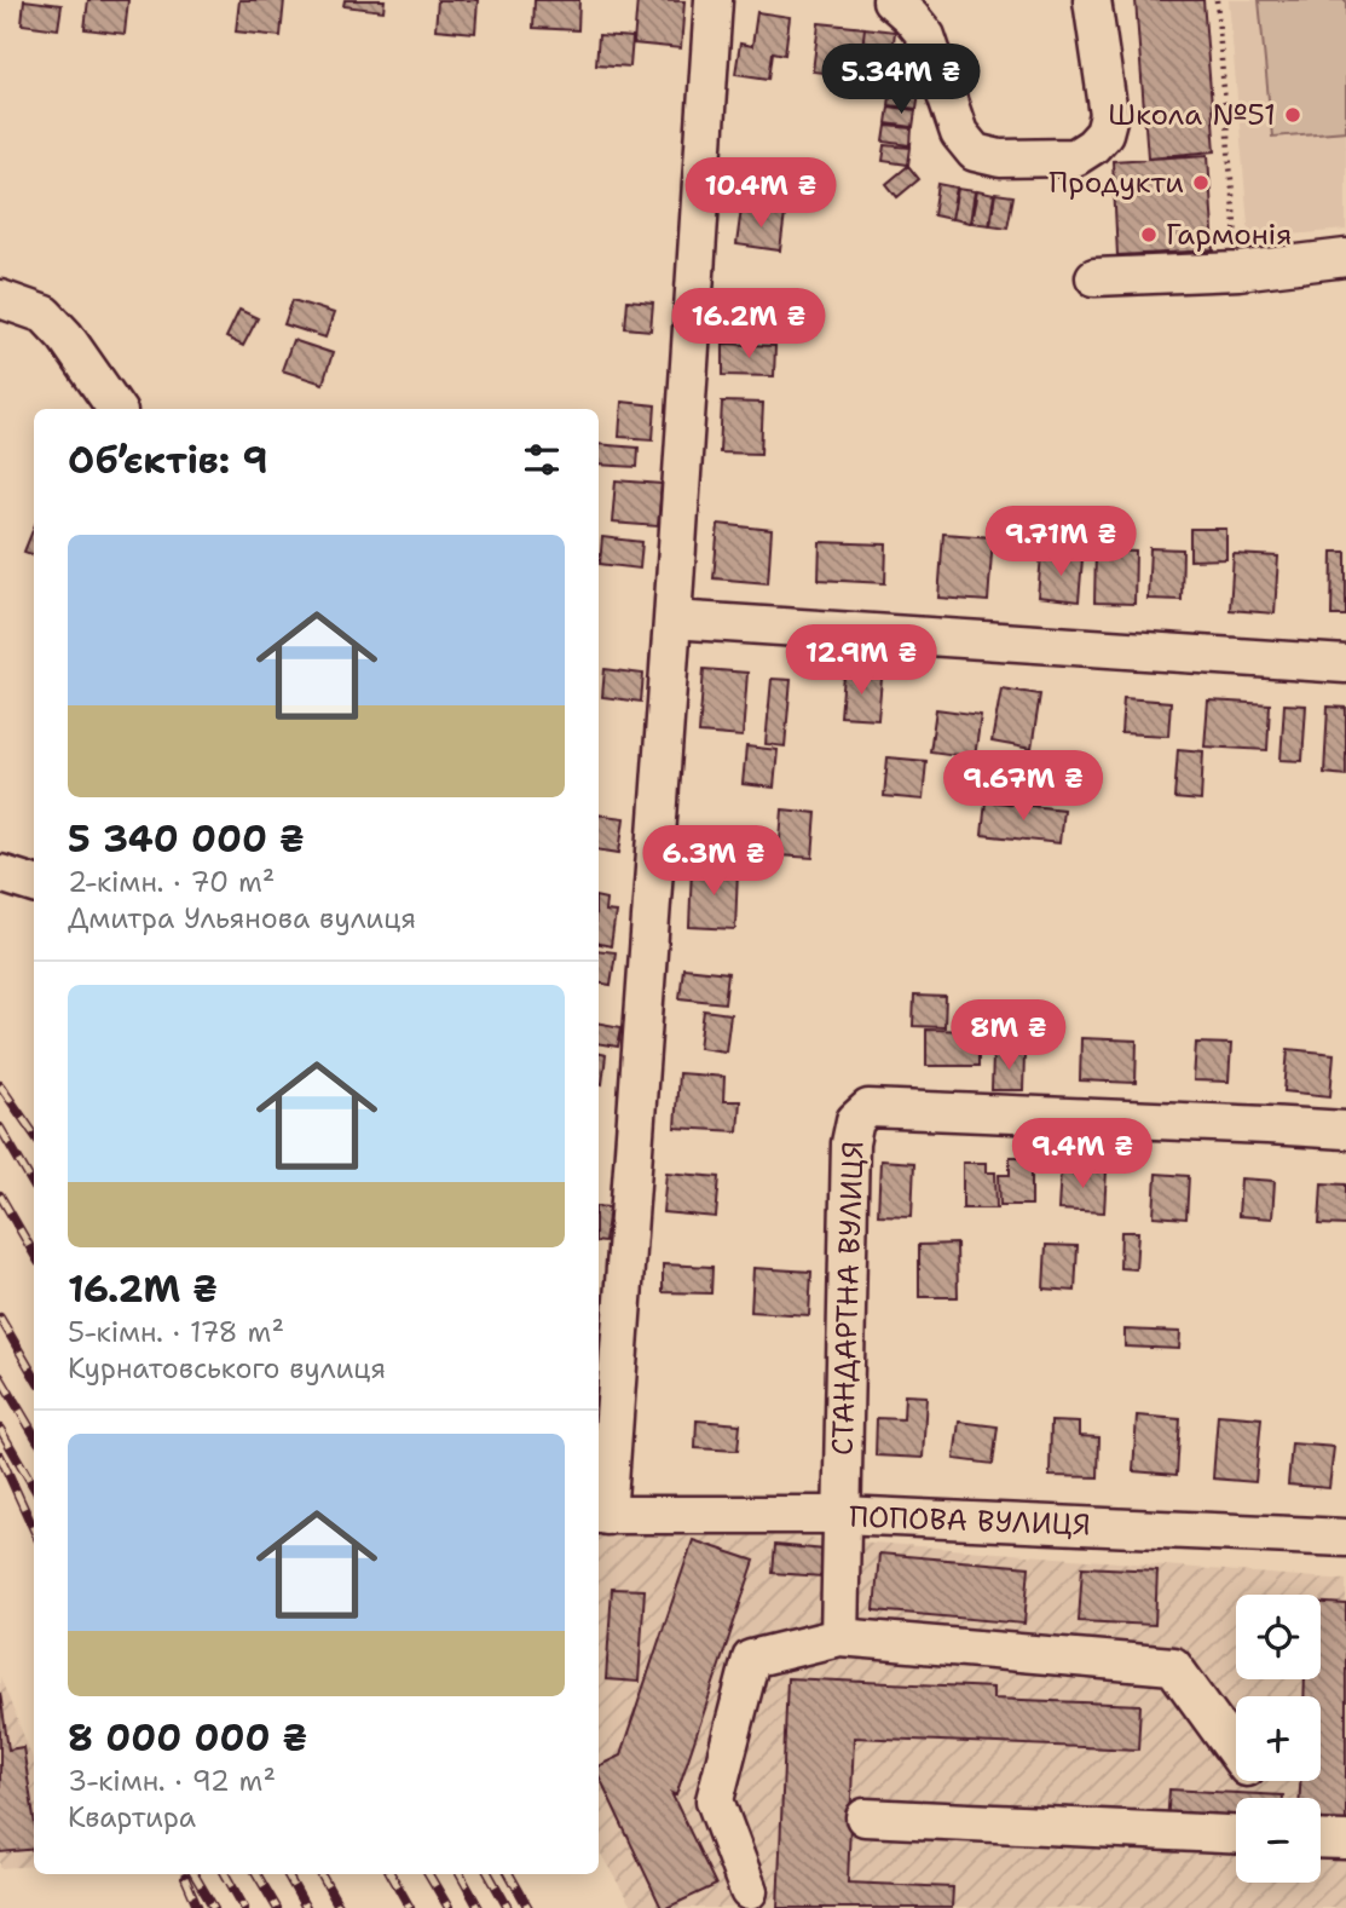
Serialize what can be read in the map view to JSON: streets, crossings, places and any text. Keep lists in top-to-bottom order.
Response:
{
  "streets": {
    "street": ["СТАНДАРТНА ВУЛИЦЯ", "ПОПОВА ВУЛИЦЯ"]
  },
  "crossings": [
    ["СТАНДАРТНА ВУЛИЦЯ", "ПОПОВА ВУЛИЦЯ"]
  ],
  "places": ["Школа №51", "Продукти", "Гармонія"],
  "page": {
    "price": [
      "5.34M ₴",
      "10.4M ₴",
      "16.2M ₴",
      "9.71M ₴",
      "12.9M ₴",
      "9.67M ₴",
      "6.3M ₴",
      "8M ₴",
      "9.4M ₴"
    ],
    "heading": "Об’єктів: 9",
    "list": [
      {
        "name": "5 340 000 ₴",
        "note": "2-кімн. · 70 m² · Дмитра Ульянова вулиця"
      },
      {
        "name": "16.2M ₴",
        "note": "5-кімн. · 178 m² · Курнатовського вулиця"
      },
      {
        "name": "8 000 000 ₴",
        "note": "3-кімн. · 92 m² · Квартира"
      }
    ],
    "map_buttons": ["+", "−"]
  }
}
